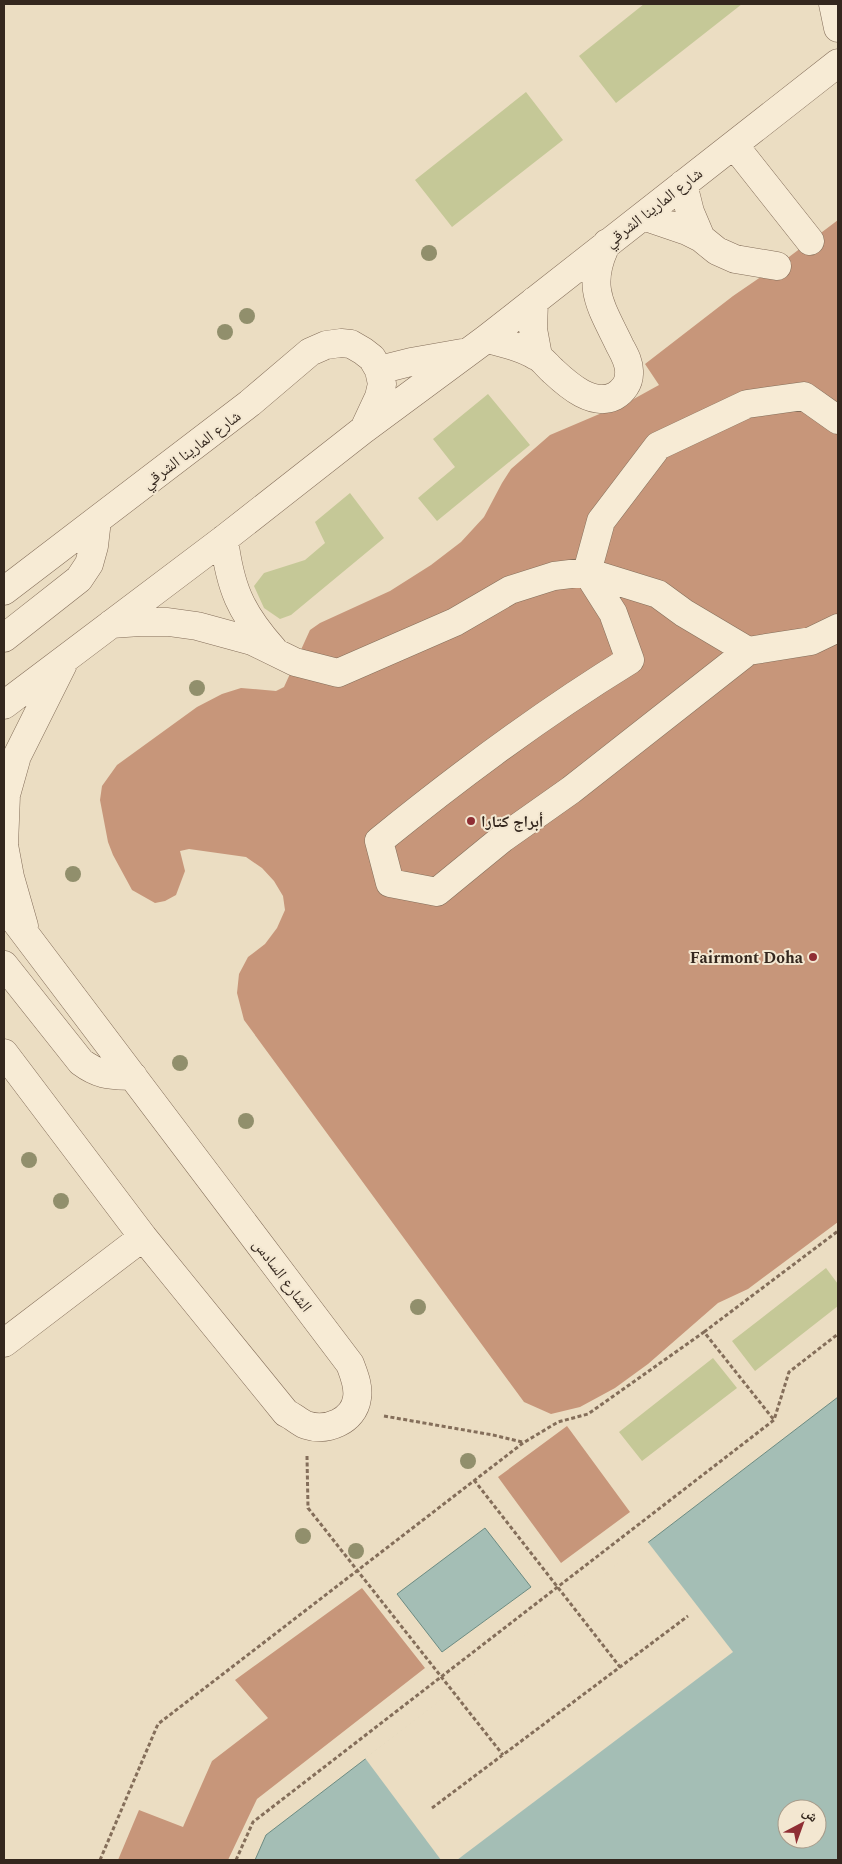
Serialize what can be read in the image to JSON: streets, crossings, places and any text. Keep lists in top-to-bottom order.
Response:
{
  "streets": {
    "street": ["شارع المارينا الشرقي", "الشارع السادس"]
  },
  "places": ["أبراج كتارا", "Fairmont Doha"],
  "north": "top right"
}
